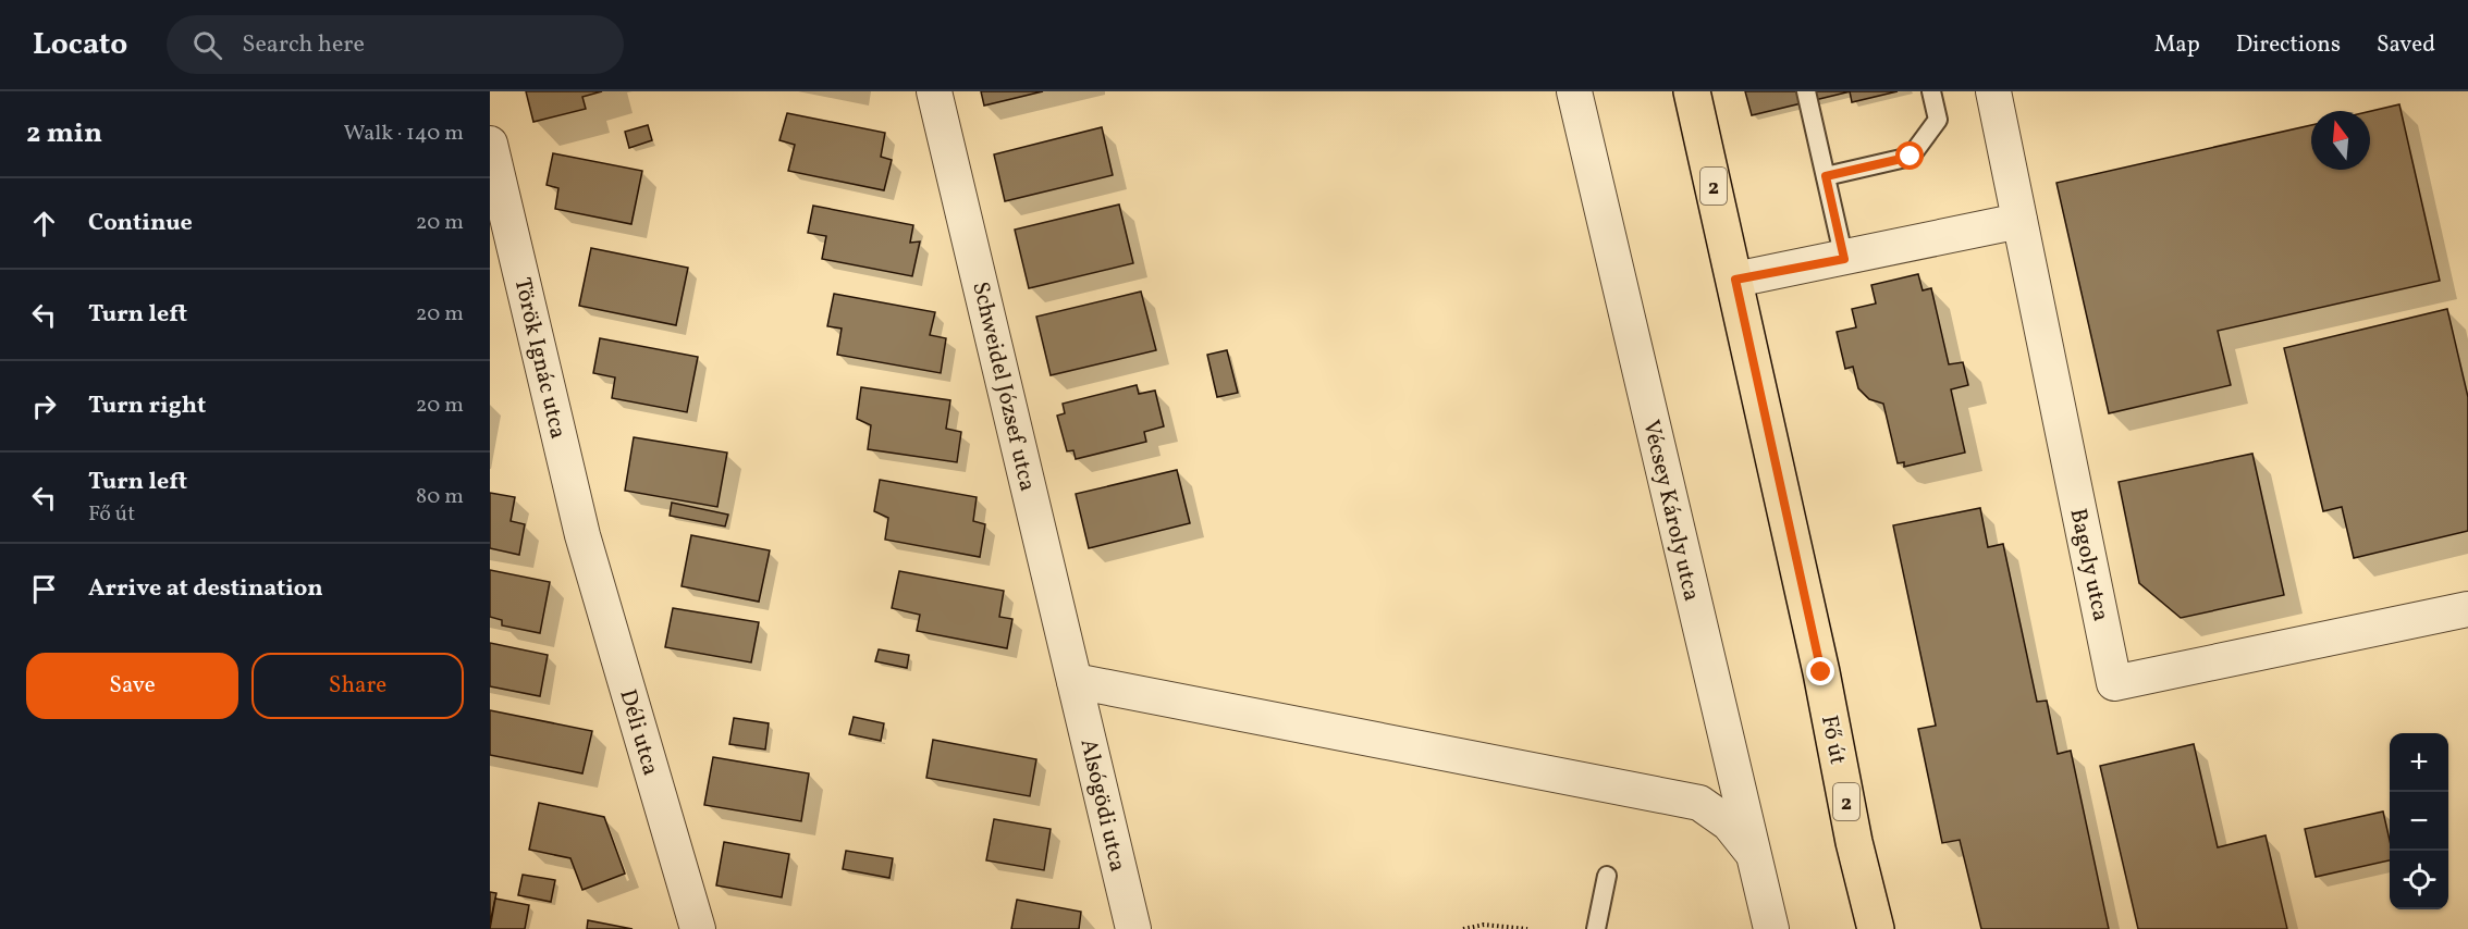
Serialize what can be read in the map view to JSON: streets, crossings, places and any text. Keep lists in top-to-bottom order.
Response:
{
  "streets": {
    "main road": ["2", "Fő út"],
    "street": [
      "Török Ignác utca",
      "Schweidel József utca",
      "Vécsey Károly utca",
      "Bagoly utca",
      "Déli utca",
      "Alsógödi utca"
    ]
  },
  "crossings": [
    ["Török Ignác utca", "Déli utca"],
    ["Schweidel József utca", "Alsógödi utca"]
  ],
  "north": "top",
  "page": {
    "header": "Locato",
    "search": "Search here",
    "nav": ["Map", "Directions", "Saved"],
    "heading": ["2 min", "Walk · 140 m"],
    "list": [
      ["Continue", "20 m"],
      ["Turn left", "20 m"],
      ["Turn right", "20 m"],
      ["Turn left", "Fő út", "80 m"],
      "Arrive at destination"
    ],
    "buttons": ["Save", "Share"],
    "map_buttons": ["+", "−"]
  }
}
